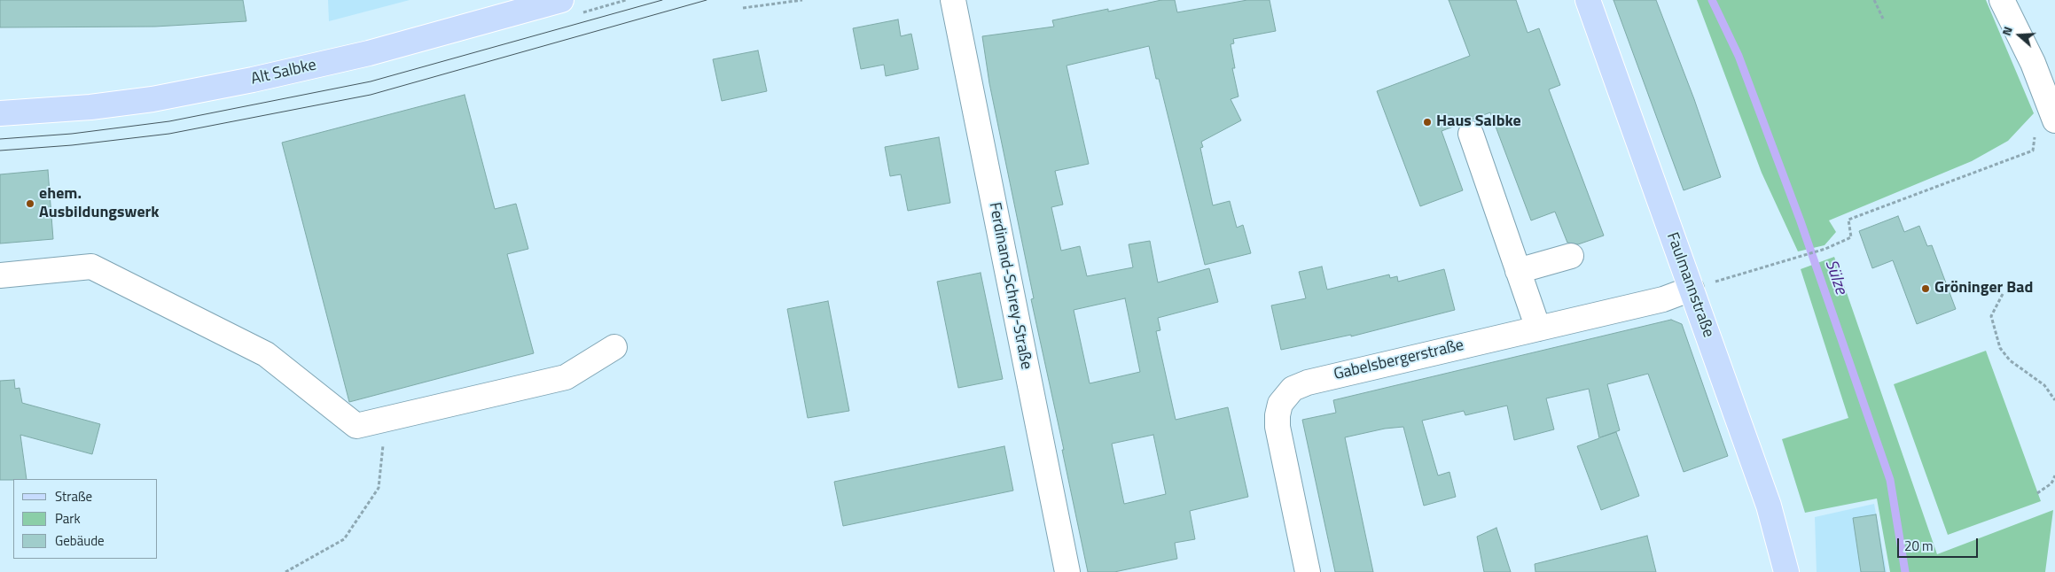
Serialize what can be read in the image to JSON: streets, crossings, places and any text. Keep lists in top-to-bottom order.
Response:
{
  "streets": {
    "main road": ["Alt Salbke", "Faulmannstraße"],
    "street": ["Ferdinand-Schrey-Straße", "Gabelsbergerstraße"]
  },
  "crossings": [
    ["Faulmannstraße", "Gabelsbergerstraße"]
  ],
  "water": ["Sülze"],
  "places": ["Haus Salbke", "ehem. Ausbildungswerk", "Gröninger Bad"],
  "legend": ["Straße", "Park", "Gebäude"],
  "scale_bar": "20 m",
  "north": "left"
}
